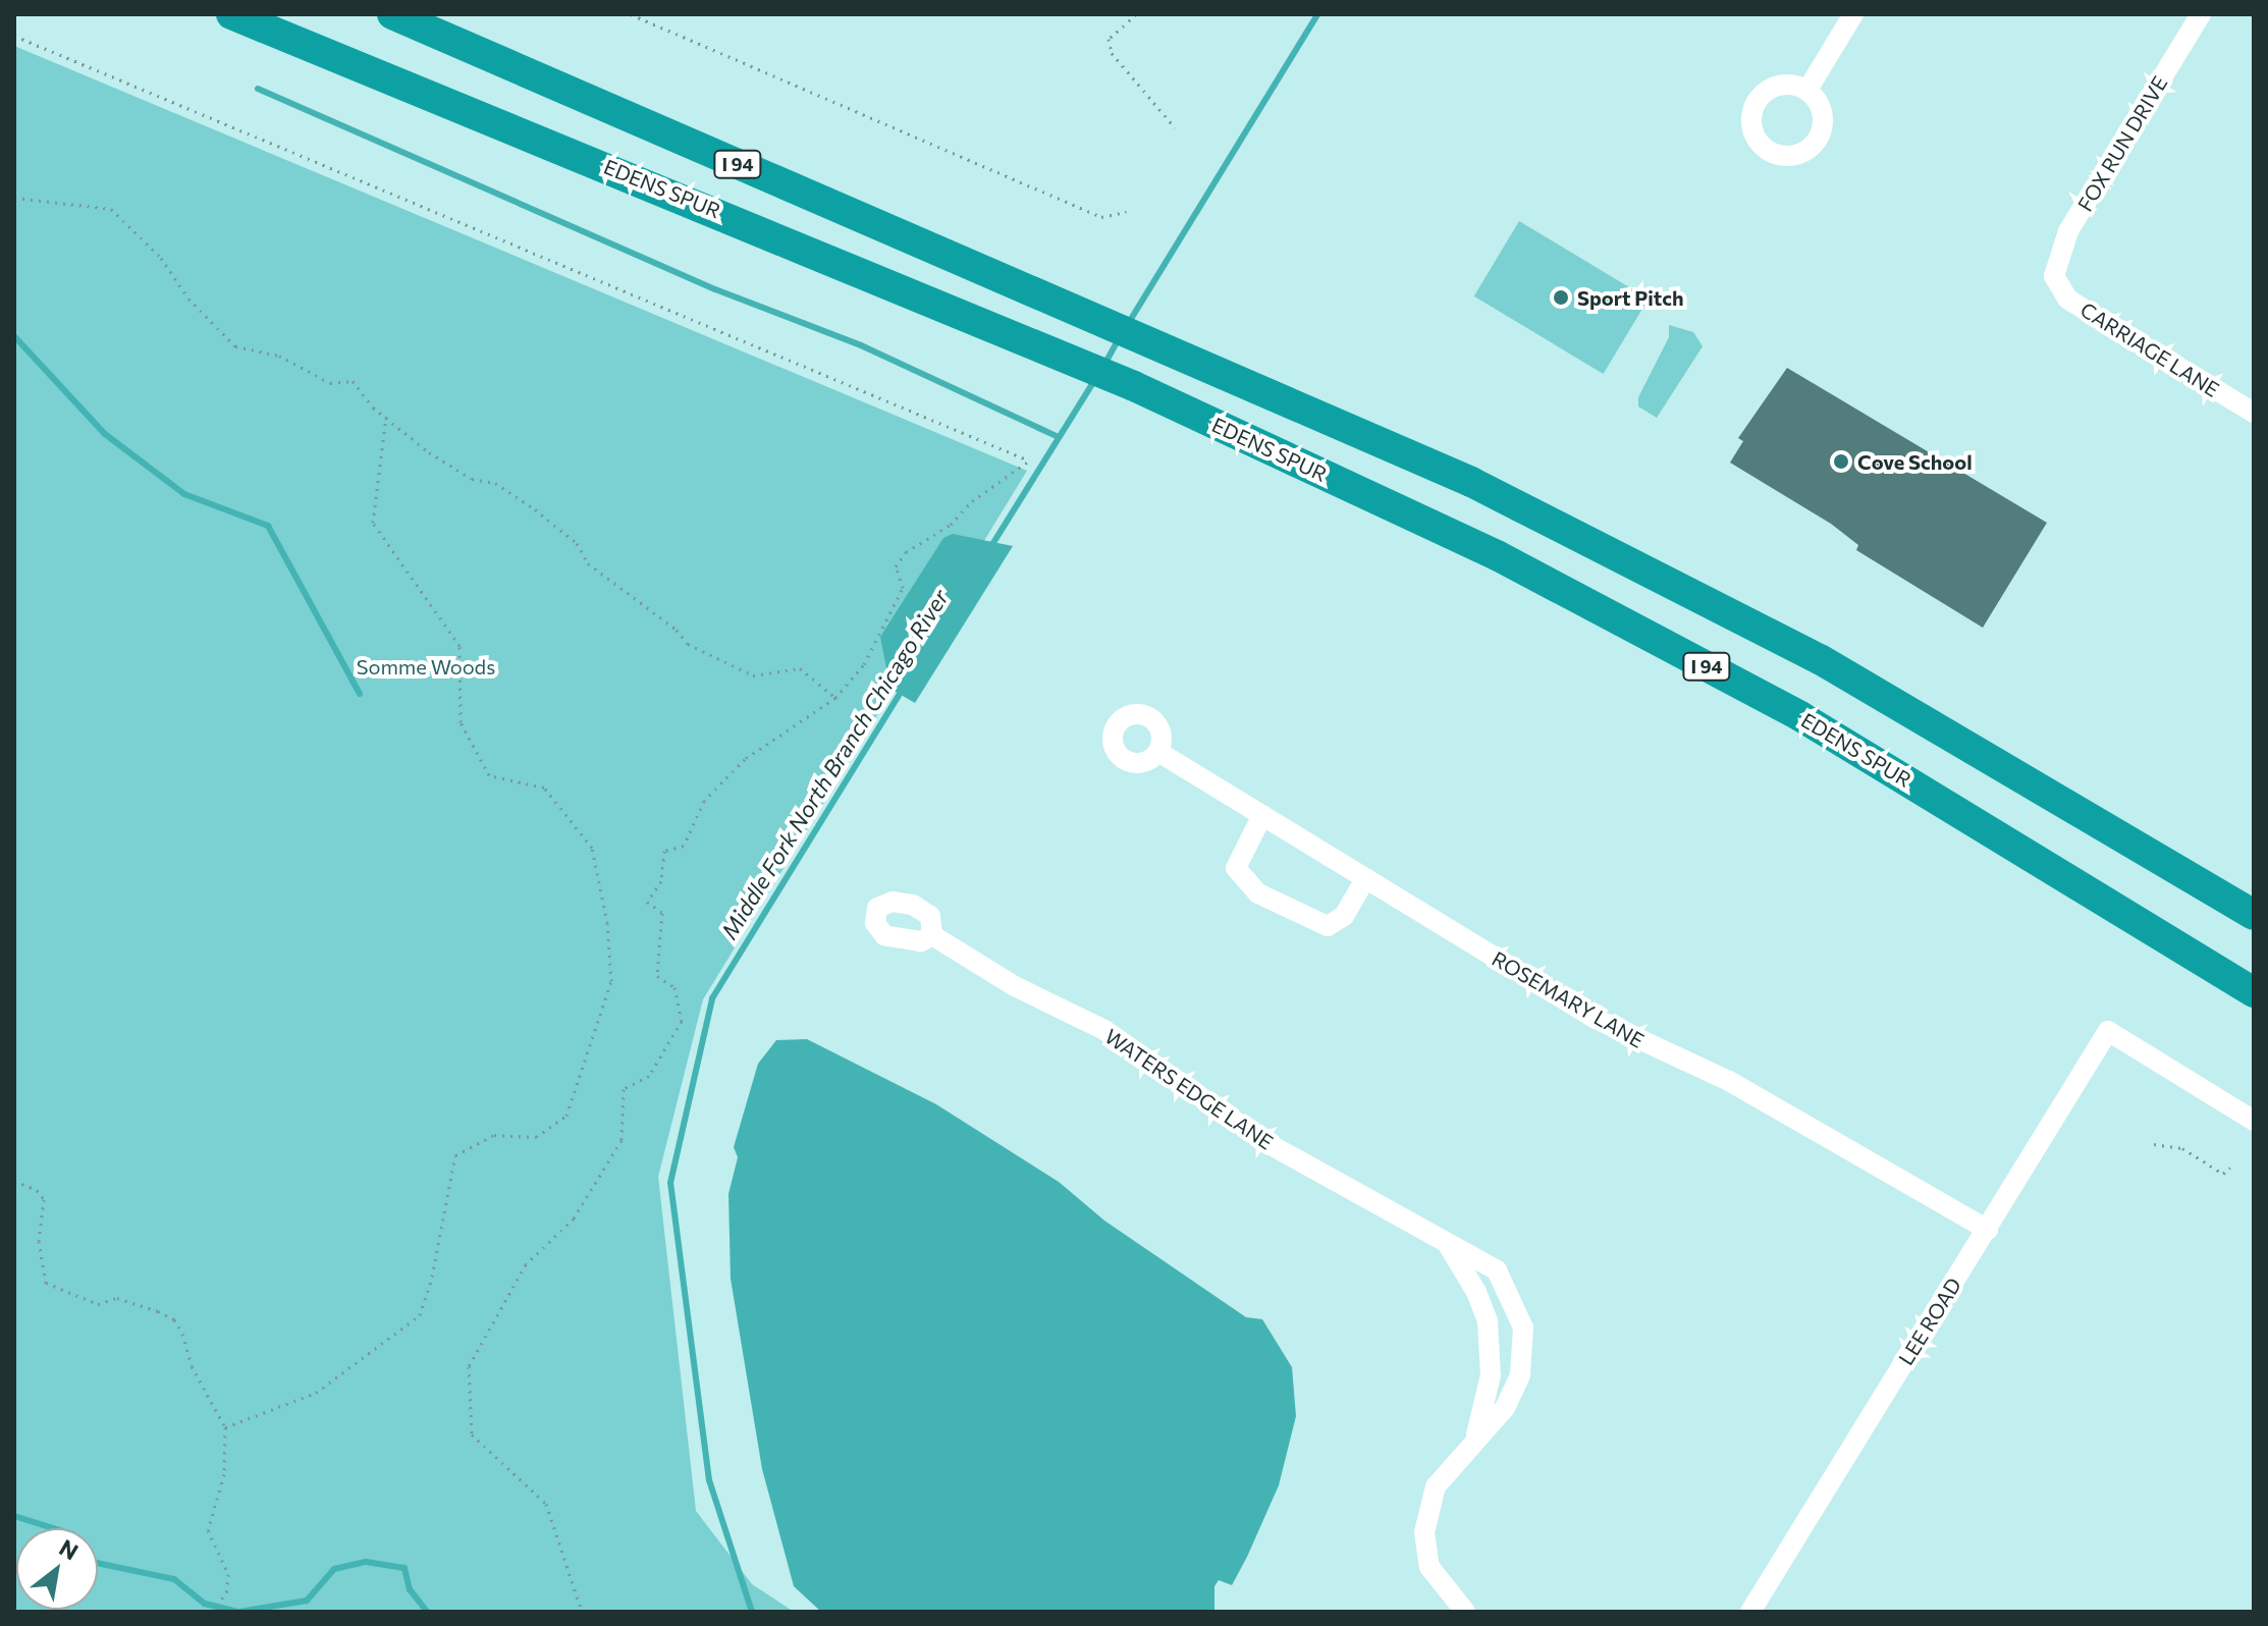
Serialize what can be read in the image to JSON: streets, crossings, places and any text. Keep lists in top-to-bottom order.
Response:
{
  "streets": {
    "highway": ["I 94", "EDENS SPUR"],
    "street": [
      "FOX RUN DRIVE",
      "CARRIAGE LANE",
      "ROSEMARY LANE",
      "WATERS EDGE LANE",
      "LEE ROAD"
    ]
  },
  "crossings": [
    ["FOX RUN DRIVE", "CARRIAGE LANE"],
    ["ROSEMARY LANE", "LEE ROAD"]
  ],
  "water": ["Middle Fork North Branch Chicago River"],
  "parks": ["Somme Woods"],
  "places": ["Sport Pitch", "Cove School"],
  "north": "top right"
}
